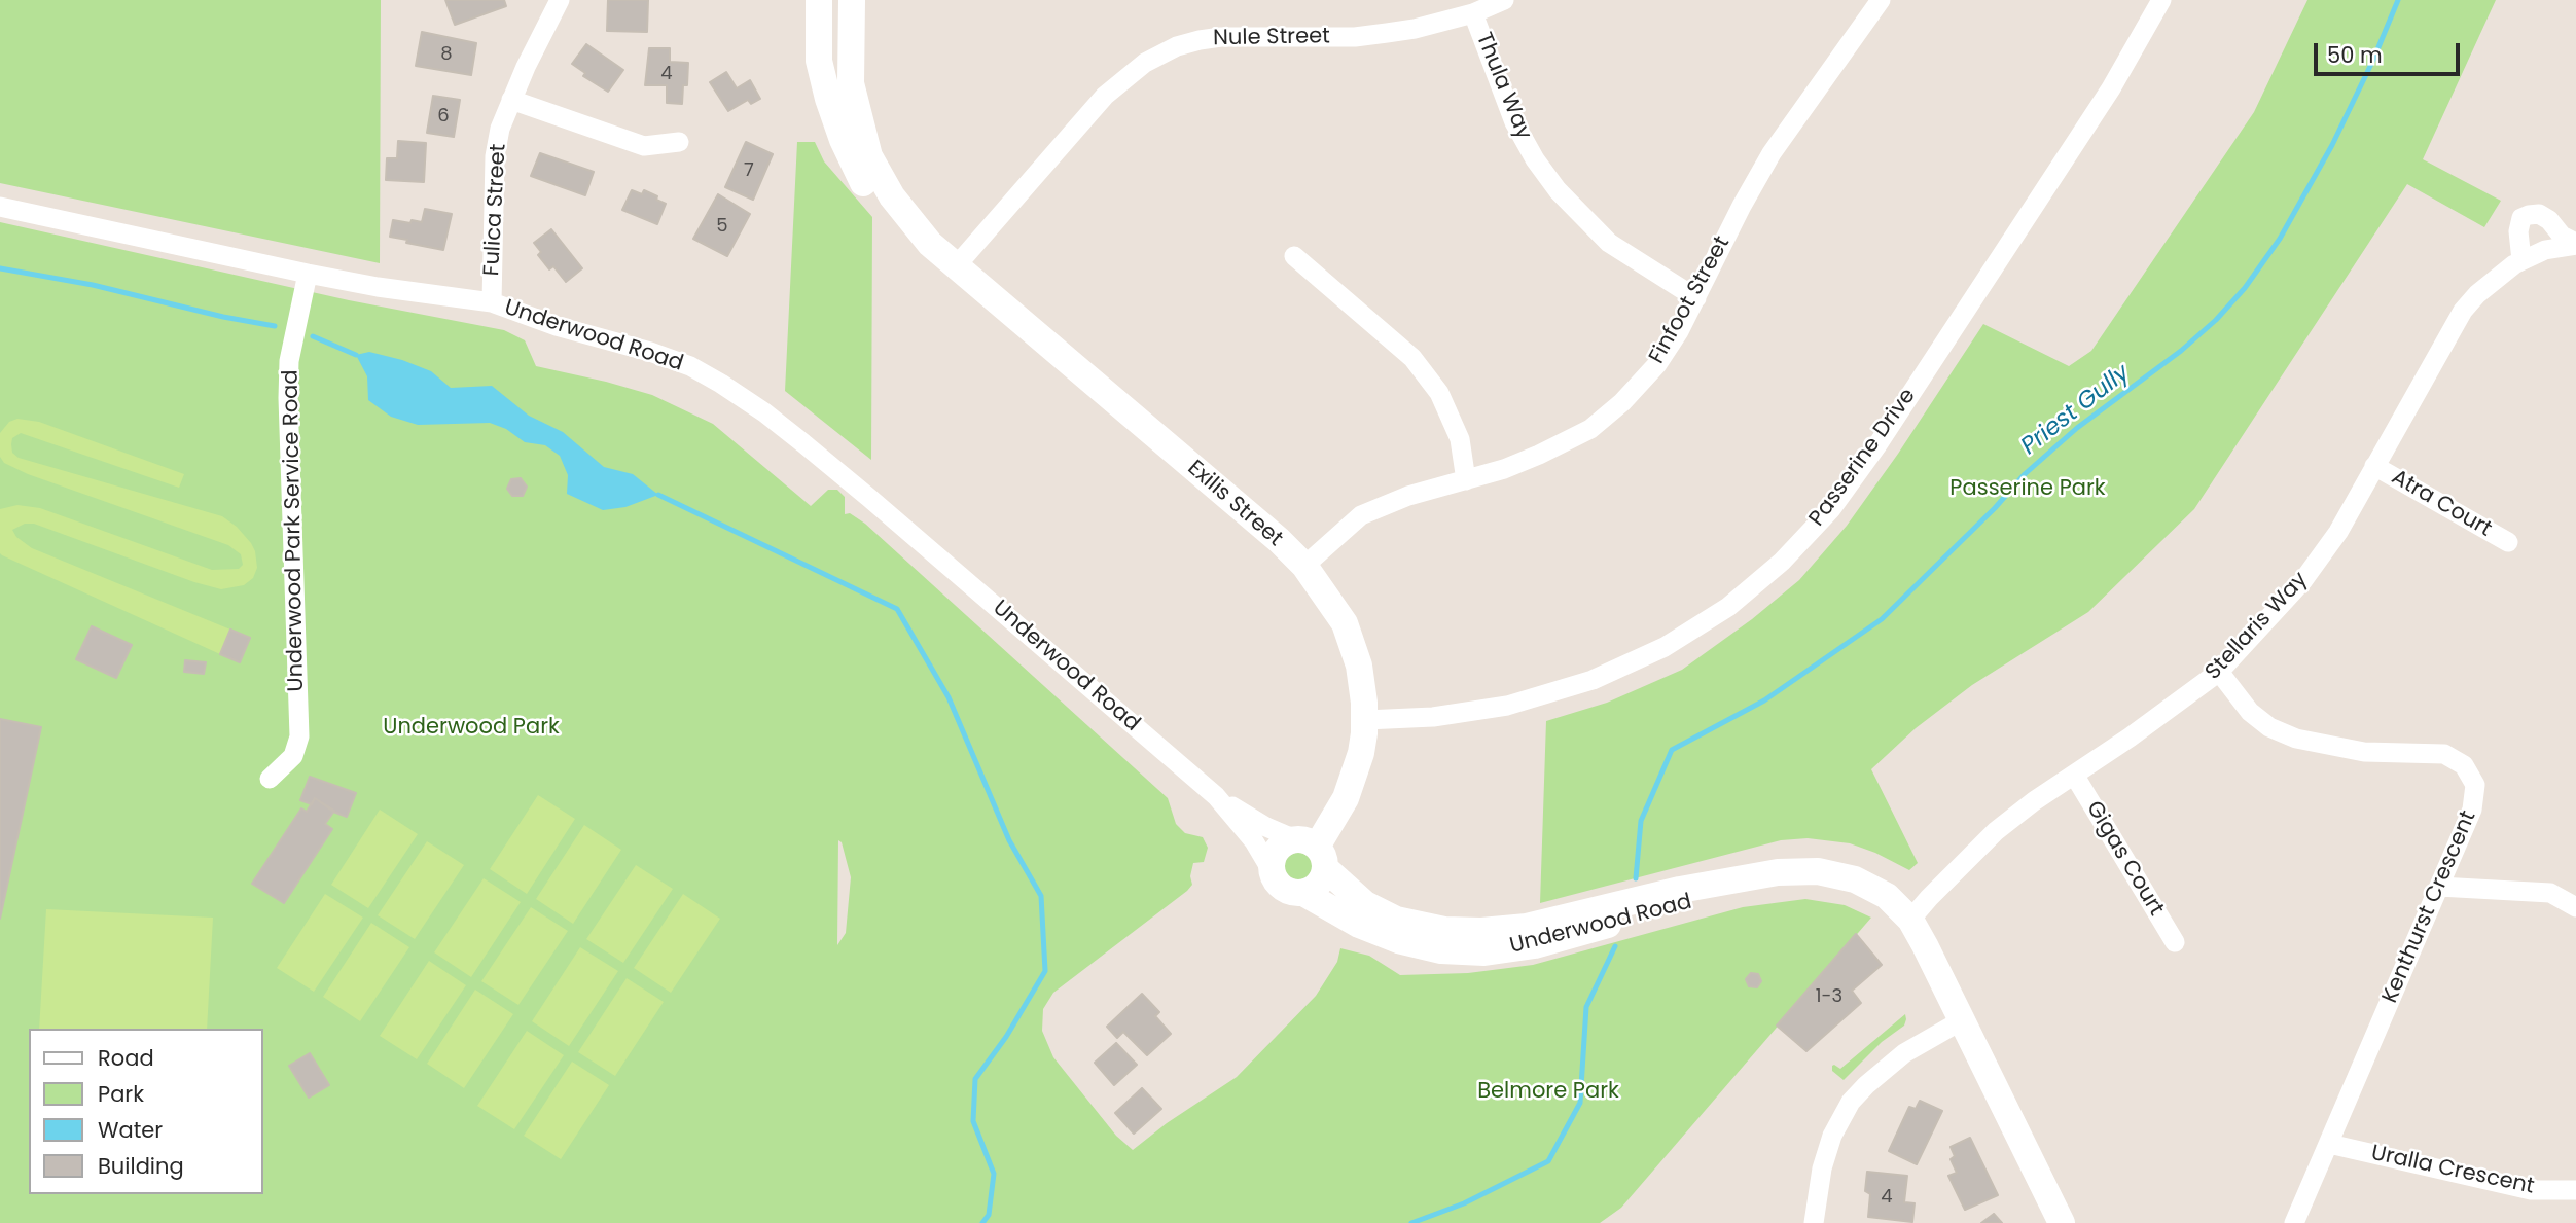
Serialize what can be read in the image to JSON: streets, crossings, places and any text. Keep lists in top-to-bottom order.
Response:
{
  "streets": {
    "street": [
      "Nule Street",
      "Thula Way",
      "Fulica Street",
      "Finfoot Street",
      "Underwood Road",
      "Passerine Drive",
      "Exilis Street",
      "Atra Court",
      "Underwood Park Service Road",
      "Stellaris Way",
      "Gigas Court",
      "Kenthurst Crescent",
      "Uralla Crescent"
    ]
  },
  "crossings": [
    ["Nule Street", "Thula Way"],
    ["Nule Street", "Exilis Street"],
    ["Thula Way", "Finfoot Street"],
    ["Fulica Street", "Underwood Road"],
    ["Finfoot Street", "Exilis Street"],
    ["Underwood Road", "Exilis Street"],
    ["Underwood Road", "Underwood Park Service Road"],
    ["Underwood Road", "Stellaris Way"],
    ["Passerine Drive", "Exilis Street"],
    ["Atra Court", "Stellaris Way"],
    ["Stellaris Way", "Gigas Court"],
    ["Stellaris Way", "Kenthurst Crescent"],
    ["Kenthurst Crescent", "Uralla Crescent"]
  ],
  "water": ["Priest Gully"],
  "parks": ["Passerine Park", "Underwood Park", "Belmore Park"],
  "house_numbers": [
    "8",
    "4",
    "6",
    "7",
    "5",
    "1-3",
    "4"
  ],
  "legend": [
    "Road",
    "Park",
    "Water",
    "Building"
  ],
  "scale_bar": "50 m"
}
